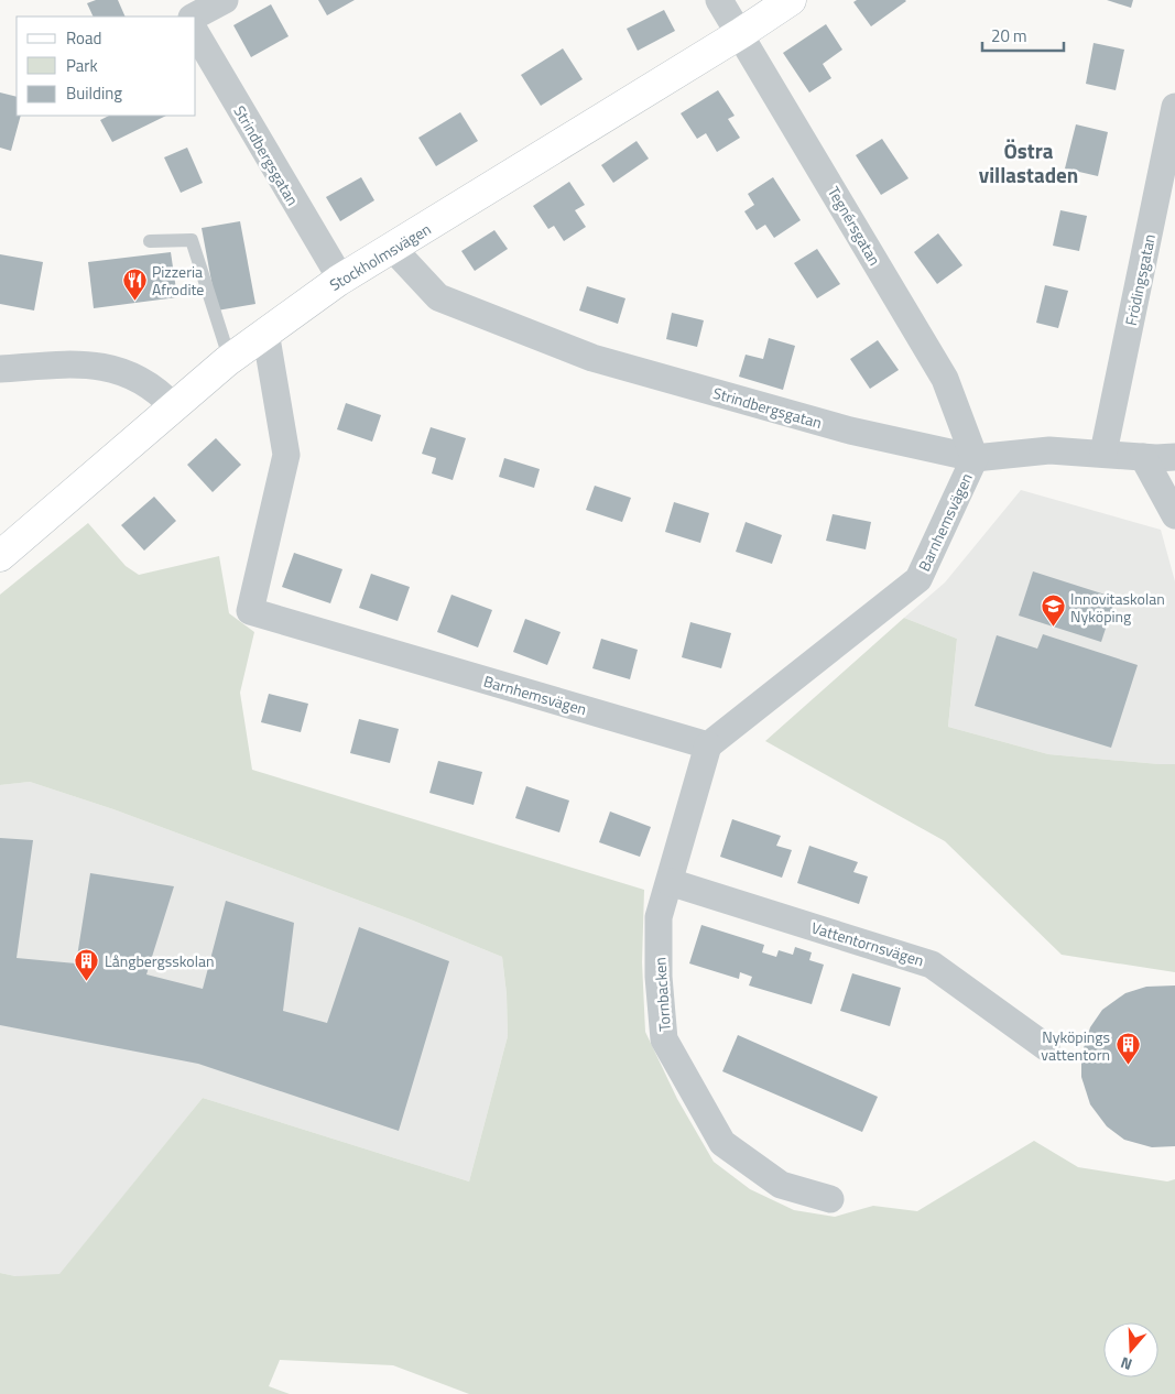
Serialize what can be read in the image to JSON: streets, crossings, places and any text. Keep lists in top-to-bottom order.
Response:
{
  "streets": {
    "street": [
      "Strindbergsgatan",
      "Tegnérsgatan",
      "Stockholmsvägen",
      "Frödingsgatan",
      "Barnhemsvägen",
      "Vattentornsvägen",
      "Tornbacken"
    ]
  },
  "crossings": [
    ["Strindbergsgatan", "Tegnérsgatan"],
    ["Strindbergsgatan", "Stockholmsvägen"],
    ["Strindbergsgatan", "Frödingsgatan"],
    ["Strindbergsgatan", "Barnhemsvägen"],
    ["Tegnérsgatan", "Stockholmsvägen"],
    ["Tegnérsgatan", "Barnhemsvägen"],
    ["Stockholmsvägen", "Barnhemsvägen"],
    ["Barnhemsvägen", "Tornbacken"],
    ["Vattentornsvägen", "Tornbacken"]
  ],
  "districts": ["Östra villastaden"],
  "places": {
    "restaurant": ["Pizzeria Afrodite"],
    "school or university": ["Innovitaskolan Nyköping"],
    "building": ["Långbergsskolan", "Nyköpings vattentorn"]
  },
  "legend": ["Road", "Park", "Building"],
  "scale_bar": "20 m",
  "north": "bottom"
}
